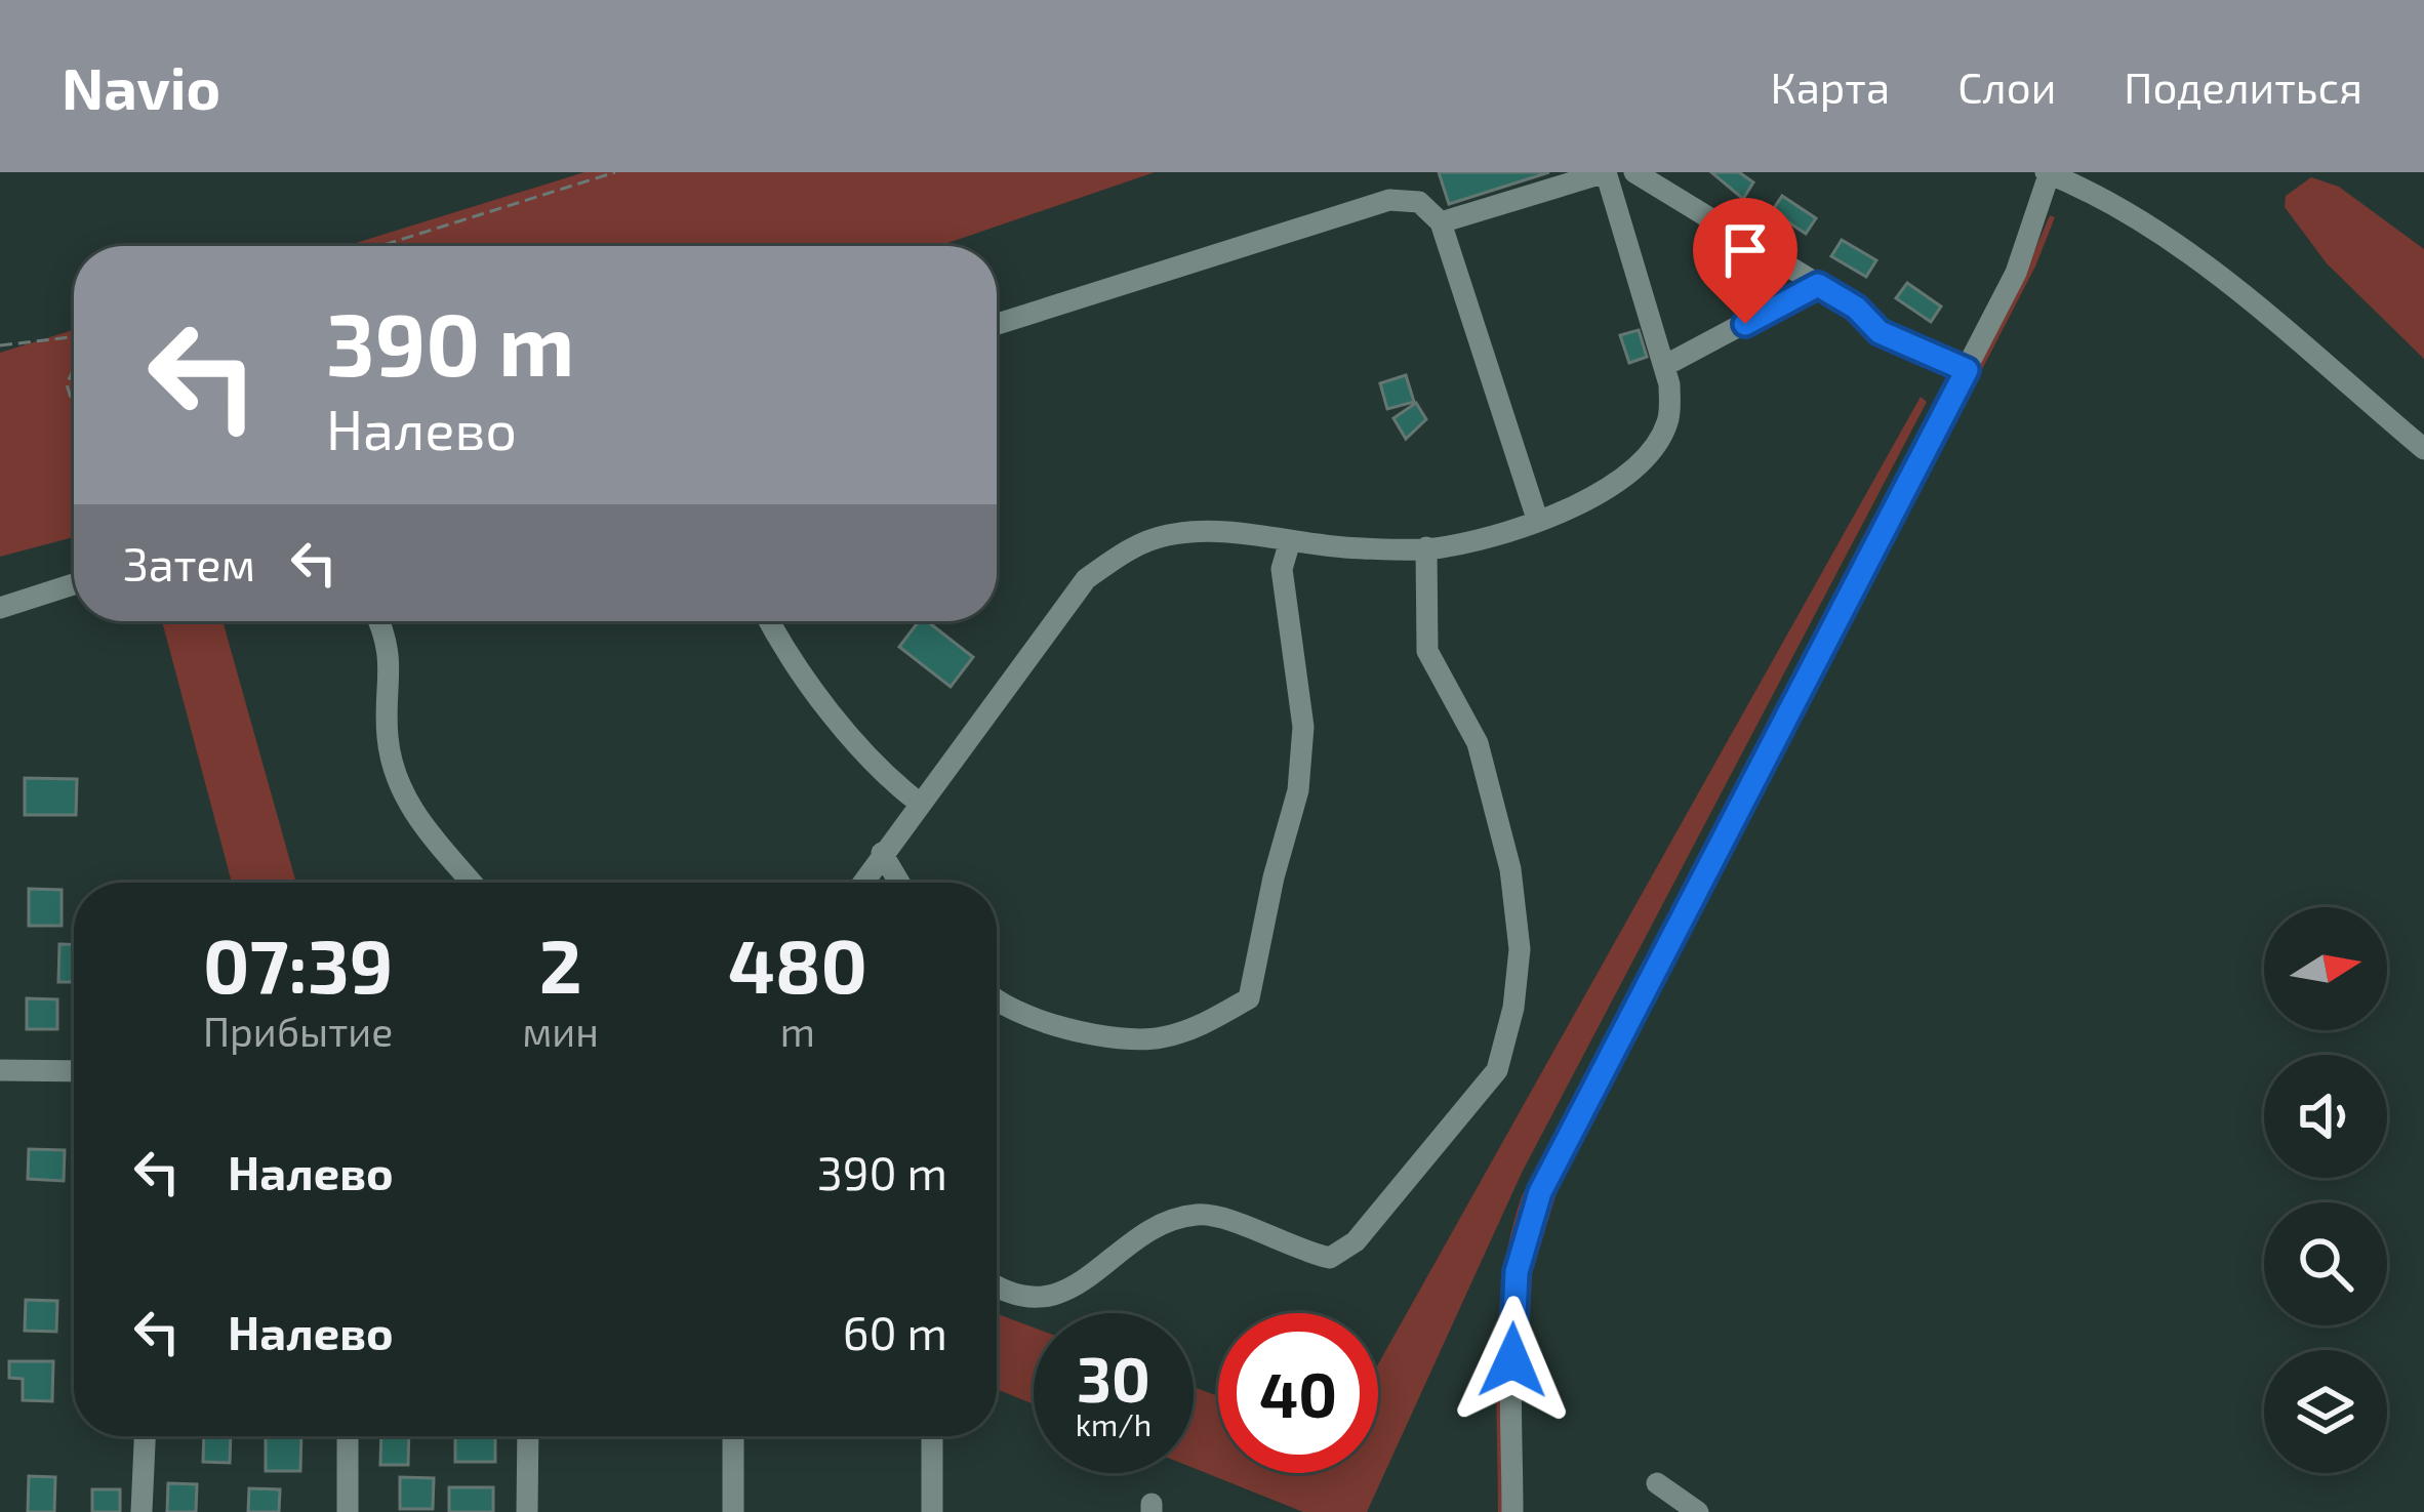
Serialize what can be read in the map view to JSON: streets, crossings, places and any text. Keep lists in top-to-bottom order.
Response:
{
  "north": "right",
  "page": {
    "header": "Navio",
    "nav": ["Карта", "Слои", "Поделиться"],
    "turn": ["390 m", "Налево"],
    "then": "Затем",
    "eta": [
      "07:39",
      "Прибытие",
      "2",
      "мин",
      "480",
      "m"
    ],
    "list": [
      {
        "name": "Налево",
        "value": "390 m"
      },
      {
        "name": "Налево",
        "value": "60 m"
      }
    ],
    "speed": "30 km/h",
    "limit": "40"
  }
}
